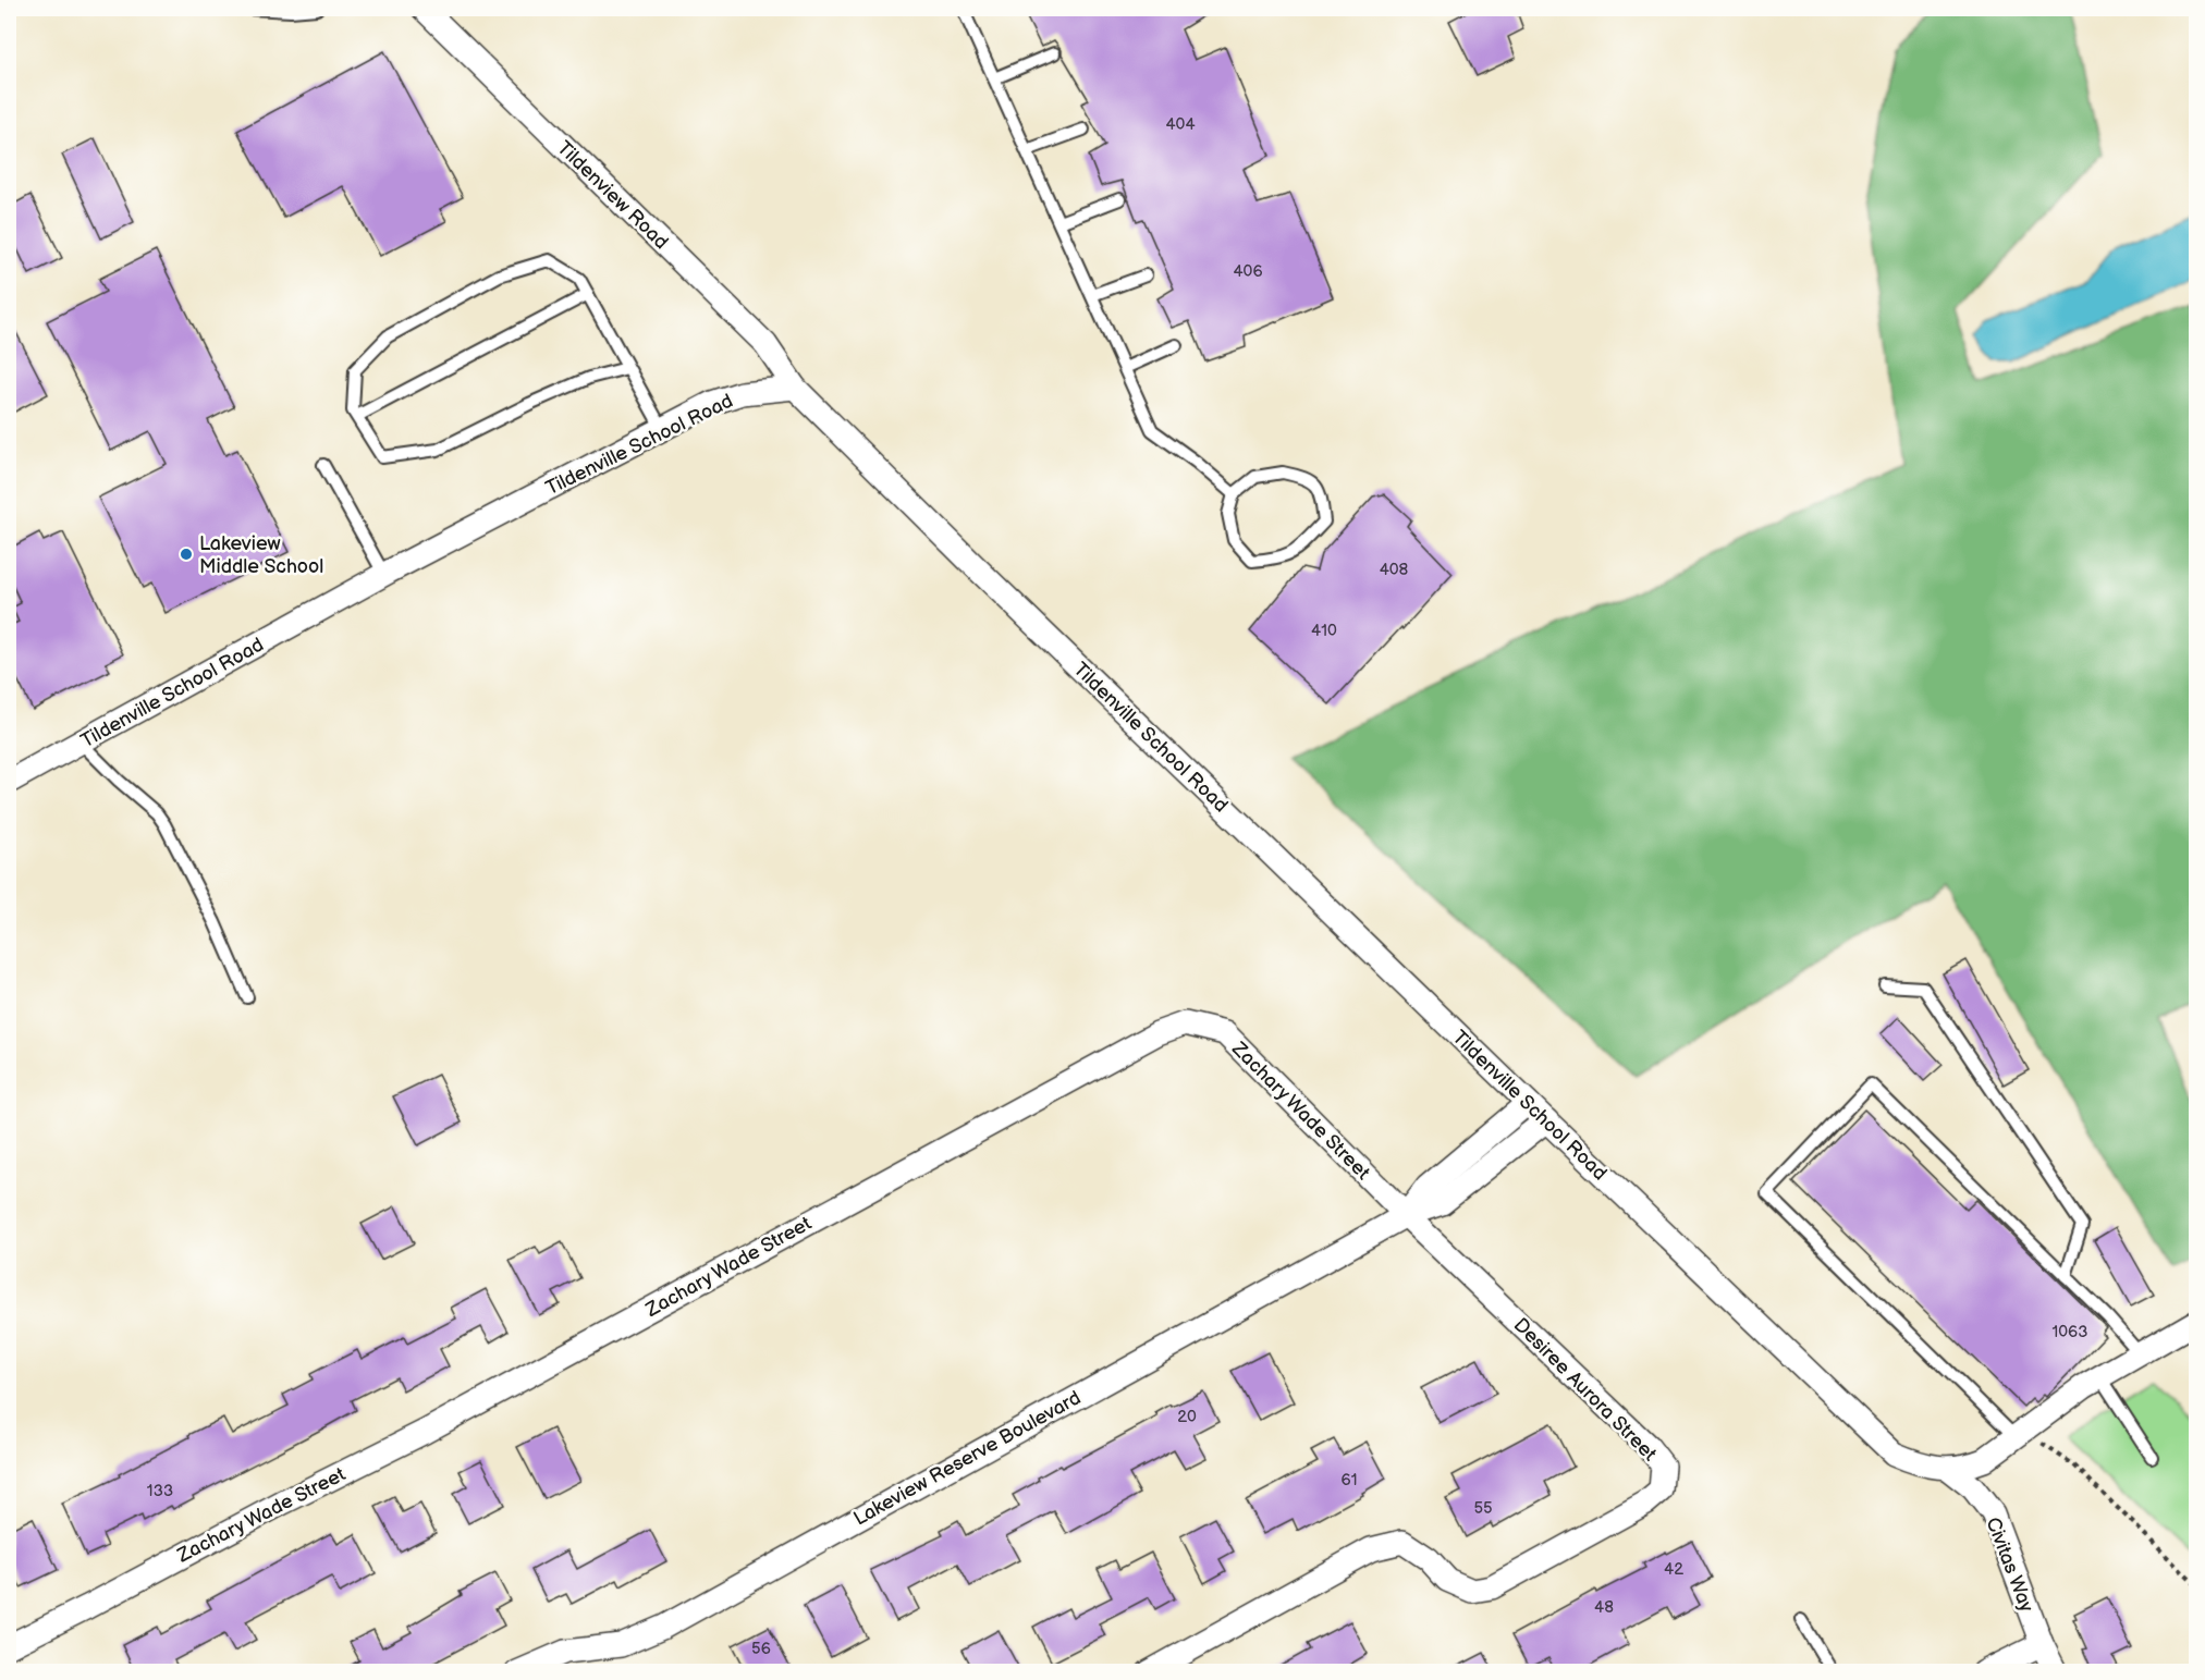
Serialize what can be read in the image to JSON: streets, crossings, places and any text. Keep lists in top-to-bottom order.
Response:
{
  "streets": {
    "street": [
      "Tildenview Road",
      "Tildenville School Road",
      "Zachary Wade Street",
      "Desiree Aurora Street",
      "Lakeview Reserve Boulevard",
      "Civitas Way"
    ]
  },
  "crossings": [
    ["Tildenview Road", "Tildenville School Road"],
    ["Tildenville School Road", "Lakeview Reserve Boulevard"],
    ["Tildenville School Road", "Civitas Way"],
    ["Zachary Wade Street", "Desiree Aurora Street"],
    ["Zachary Wade Street", "Lakeview Reserve Boulevard"],
    ["Desiree Aurora Street", "Lakeview Reserve Boulevard"]
  ],
  "places": ["Lakeview Middle School"],
  "house_numbers": [
    "404",
    "406",
    "408",
    "410",
    "1063",
    "20",
    "61",
    "133",
    "55",
    "42",
    "48",
    "56"
  ]
}
